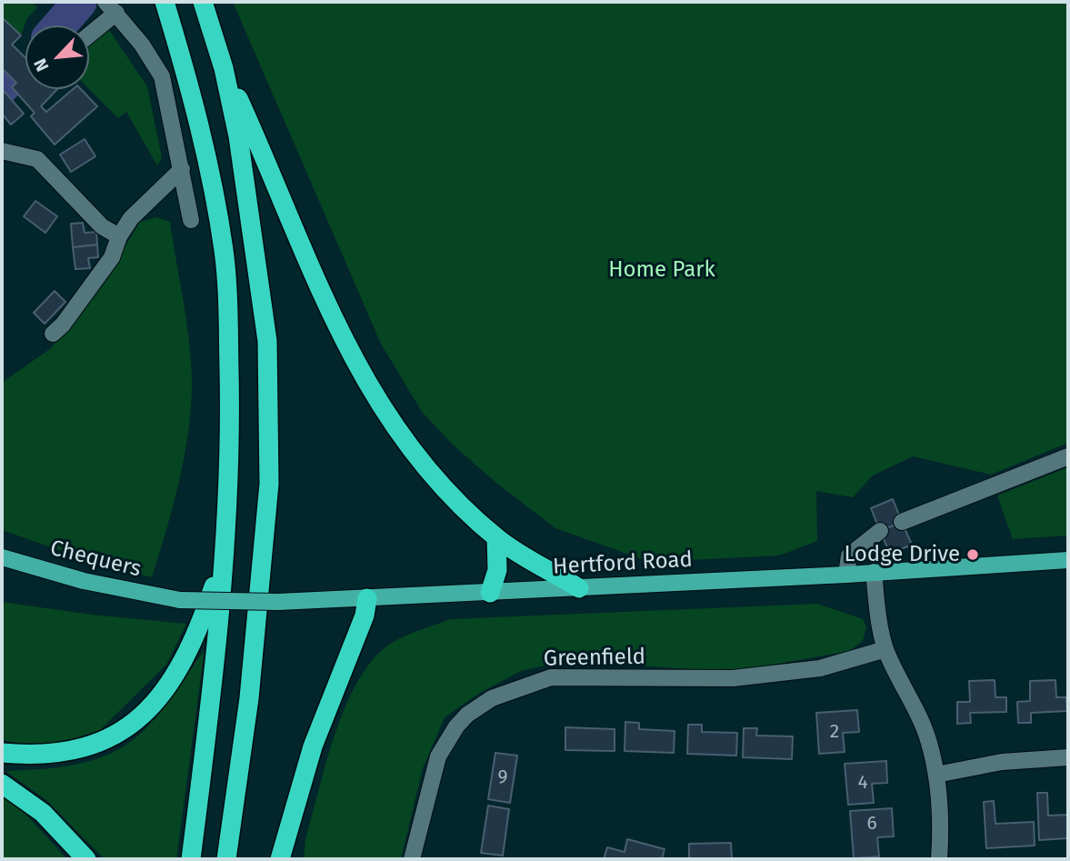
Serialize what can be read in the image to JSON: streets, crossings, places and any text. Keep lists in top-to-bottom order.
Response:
{
  "streets": {
    "main road": ["Chequers", "Hertford Road"],
    "street": ["Greenfield"]
  },
  "crossings": [
    ["Chequers", "Hertford Road"]
  ],
  "parks": ["Home Park"],
  "places": ["Lodge Drive"],
  "house_numbers": [
    "2",
    "9",
    "4",
    "6"
  ],
  "north": "bottom left"
}
